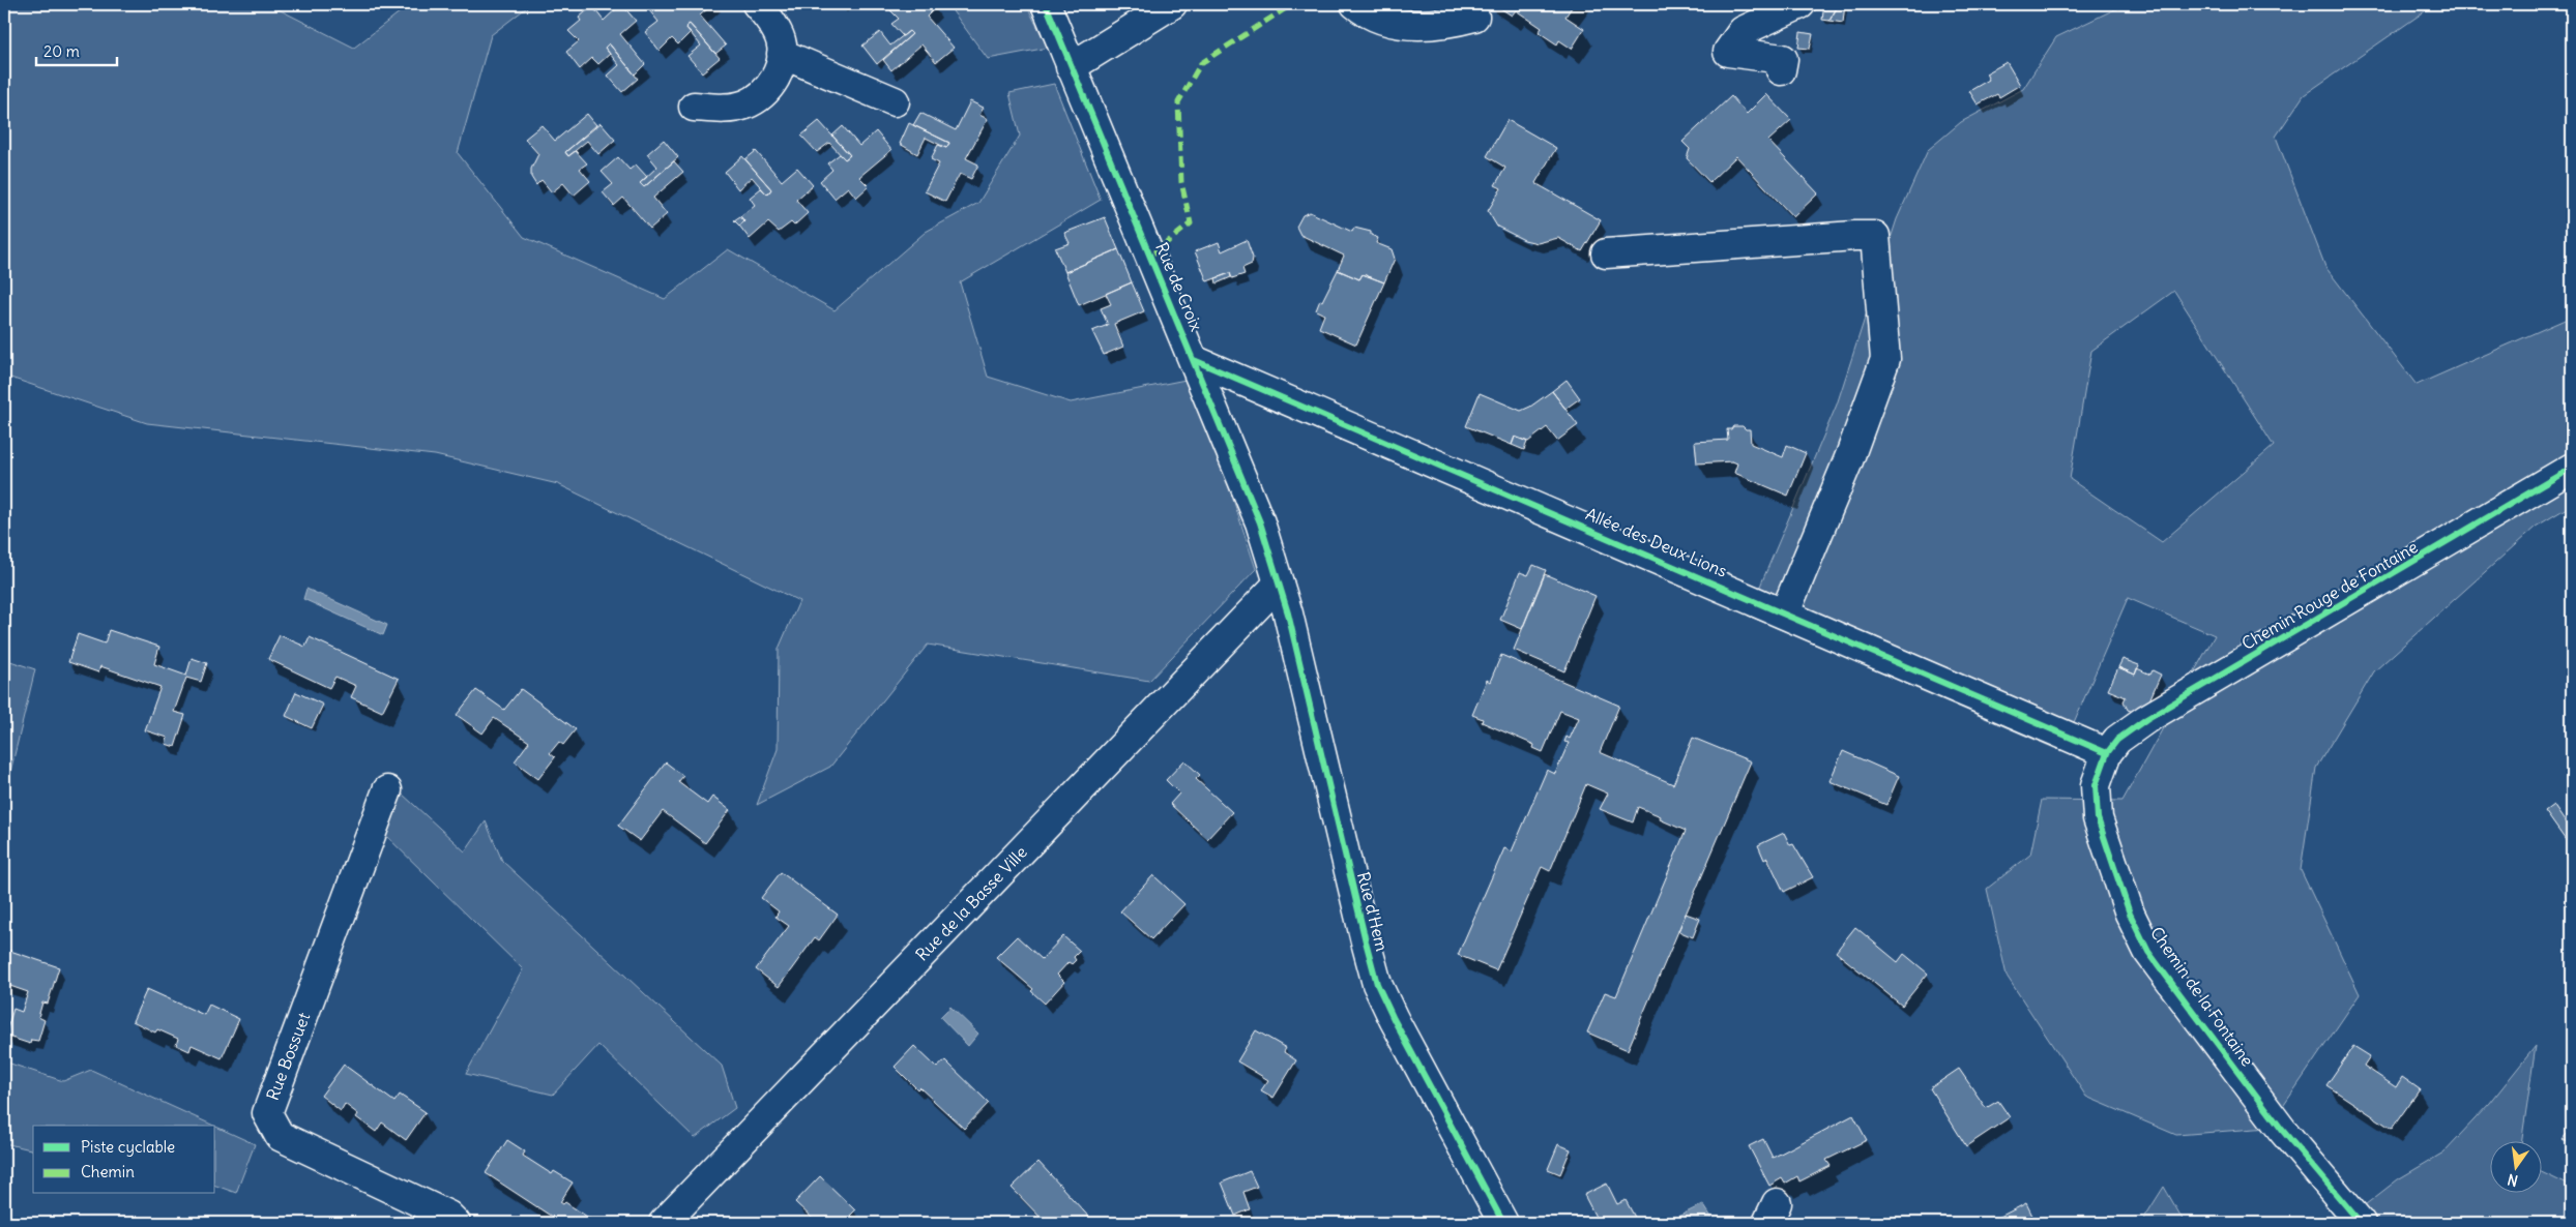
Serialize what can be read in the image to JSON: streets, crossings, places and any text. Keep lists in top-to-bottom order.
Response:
{
  "streets": {
    "street": [
      "Rue de Croix",
      "Allée des Deux Lions",
      "Chemin Rouge de Fontaine",
      "Rue de la Basse Ville",
      "Rue d'Hem",
      "Chemin de la Fontaine",
      "Rue Bossuet"
    ]
  },
  "crossings": [
    ["Rue de Croix", "Allée des Deux Lions"],
    ["Rue de Croix", "Rue de la Basse Ville"],
    ["Rue de Croix", "Rue d'Hem"],
    ["Allée des Deux Lions", "Chemin Rouge de Fontaine"],
    ["Allée des Deux Lions", "Chemin de la Fontaine"],
    ["Chemin Rouge de Fontaine", "Chemin de la Fontaine"],
    ["Rue de la Basse Ville", "Rue d'Hem"]
  ],
  "legend": ["Piste cyclable", "Chemin"],
  "scale_bar": "20 m",
  "north": "bottom"
}
